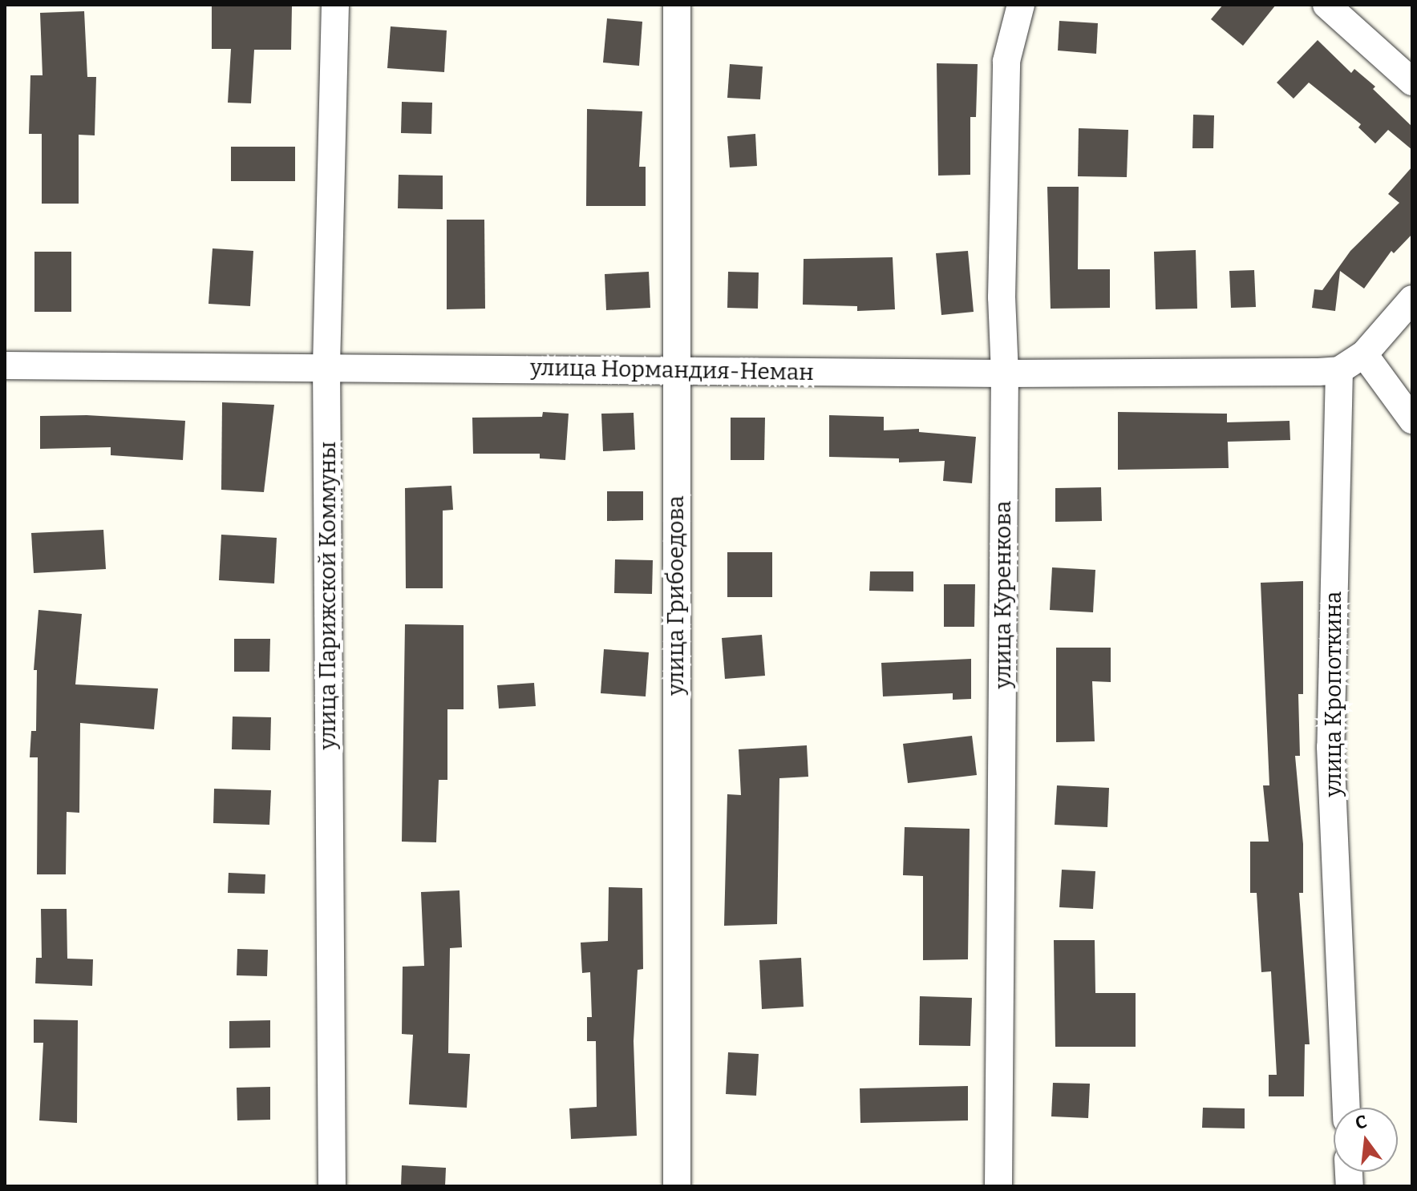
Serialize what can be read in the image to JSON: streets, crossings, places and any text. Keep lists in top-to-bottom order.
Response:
{
  "streets": {
    "street": [
      "улица Нормандия-Неман",
      "улица Куренкова",
      "улица Парижской Коммуны",
      "улица Грибоедова",
      "улица Кропоткина"
    ]
  },
  "crossings": [
    ["улица Нормандия-Неман", "улица Куренкова"],
    ["улица Нормандия-Неман", "улица Парижской Коммуны"],
    ["улица Нормандия-Неман", "улица Грибоедова"],
    ["улица Нормандия-Неман", "улица Кропоткина"]
  ],
  "north": "top"
}
